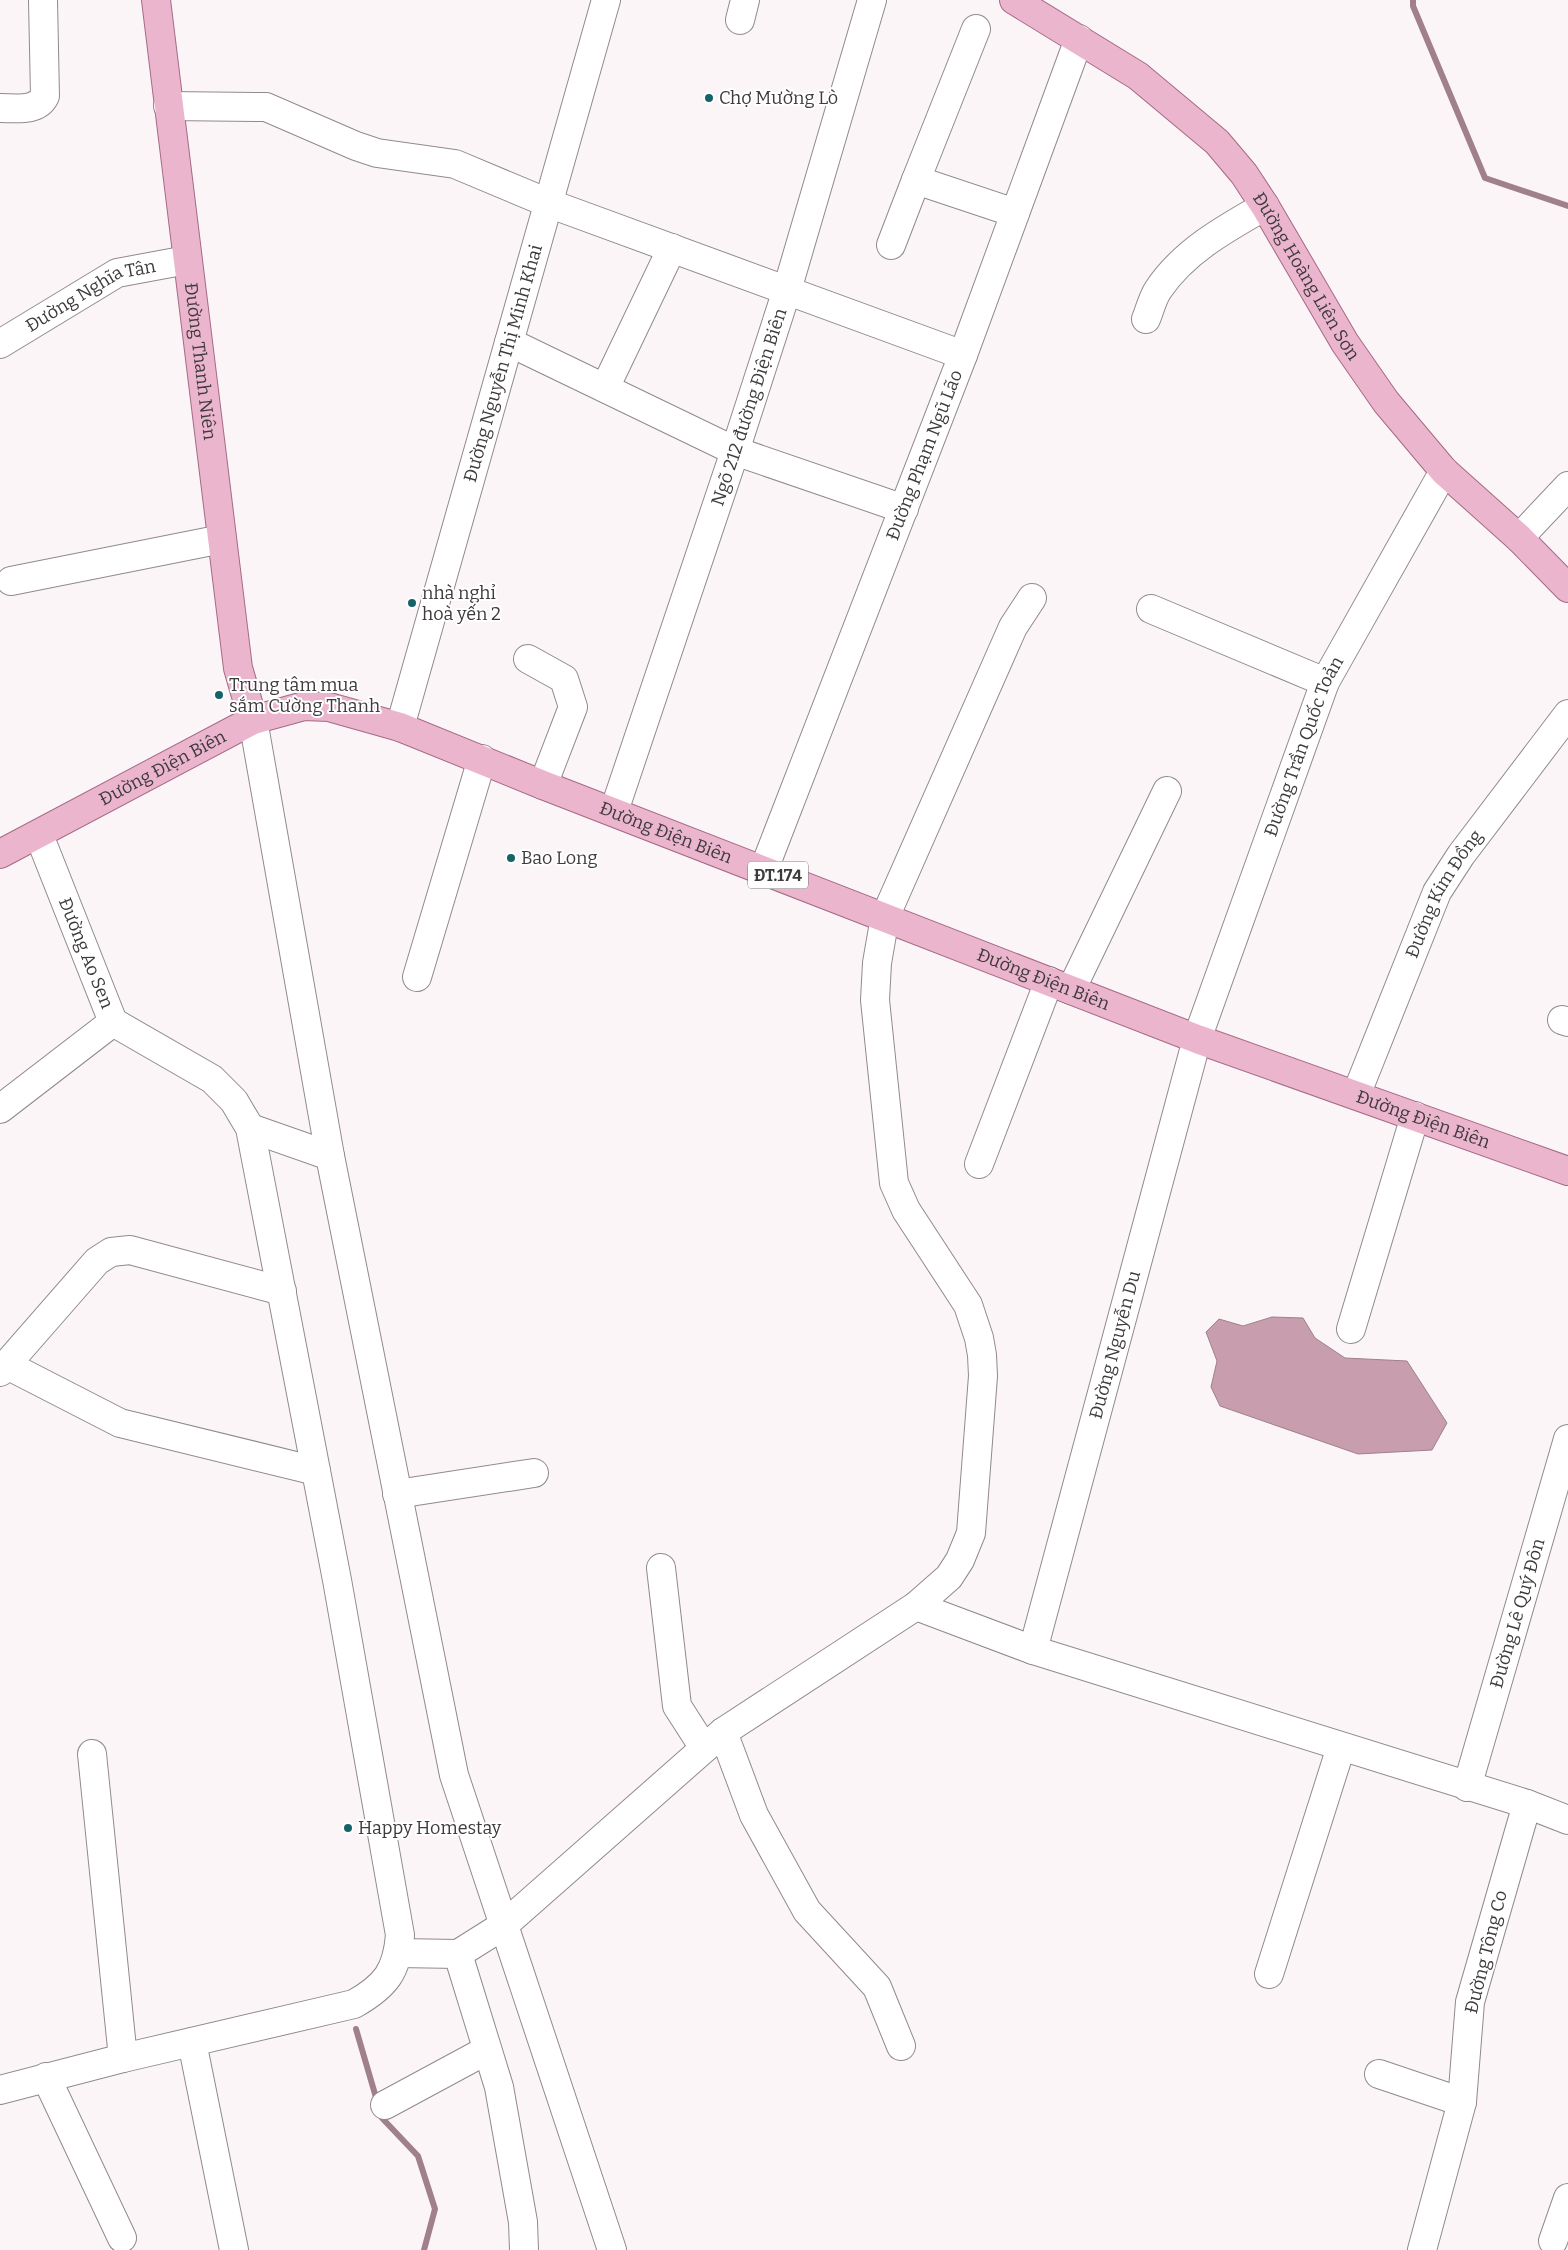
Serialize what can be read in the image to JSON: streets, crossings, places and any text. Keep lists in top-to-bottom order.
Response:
{
  "streets": {
    "main road": [
      "Đường Hoàng Liên Sơn",
      "Đường Thanh Niên",
      "Đường Điện Biên",
      "ĐT.174"
    ],
    "street": [
      "Đường Nghĩa Tân",
      "Đường Nguyễn Thị Minh Khai",
      "Ngõ 212 đường Điện Biên",
      "Đường Phạm Ngũ Lão",
      "Đường Trần Quốc Toản",
      "Đường Kim Đồng",
      "Đường Ao Sen",
      "Đường Nguyễn Du",
      "Đường Lê Quý Đôn",
      "Đường Tông Co"
    ]
  },
  "crossings": [
    ["Đường Hoàng Liên Sơn", "Đường Phạm Ngũ Lão"],
    ["Đường Hoàng Liên Sơn", "Đường Trần Quốc Toản"],
    ["Đường Nghĩa Tân", "Đường Thanh Niên"],
    ["Đường Thanh Niên", "Đường Điện Biên"],
    ["Đường Nguyễn Thị Minh Khai", "Đường Điện Biên"],
    ["Ngõ 212 đường Điện Biên", "Đường Điện Biên"],
    ["Đường Phạm Ngũ Lão", "Đường Điện Biên"],
    ["Đường Trần Quốc Toản", "Đường Điện Biên"],
    ["Đường Trần Quốc Toản", "Đường Nguyễn Du"],
    ["Đường Điện Biên", "Đường Kim Đồng"],
    ["Đường Điện Biên", "Đường Ao Sen"],
    ["Đường Điện Biên", "Đường Nguyễn Du"]
  ],
  "places": [
    "Chợ Mường Lò",
    "nhà nghỉ hoà yến 2",
    "Trung tâm mua sắm Cường Thanh",
    "Bao Long",
    "Happy Homestay"
  ]
}
